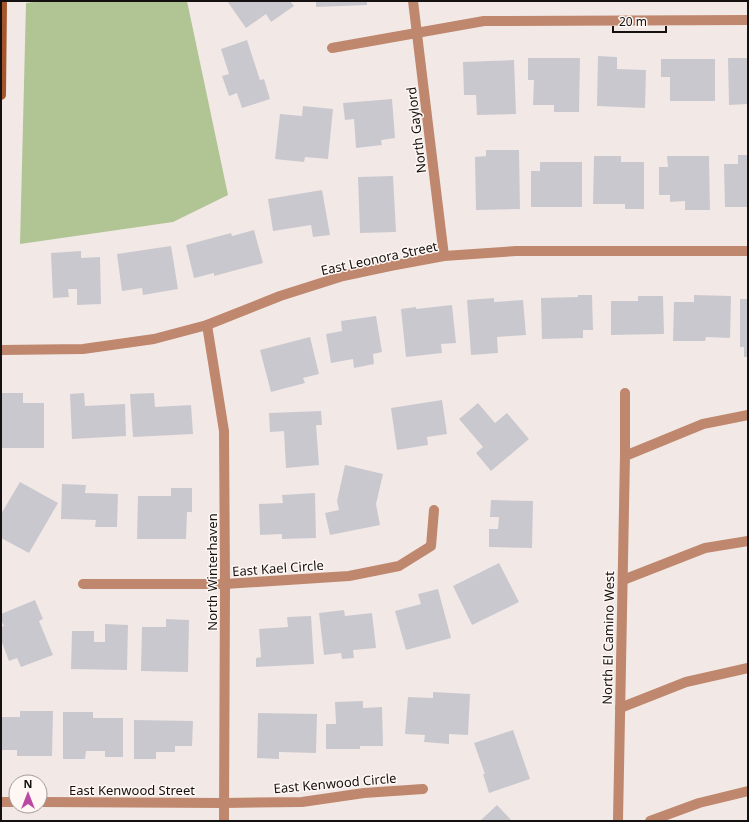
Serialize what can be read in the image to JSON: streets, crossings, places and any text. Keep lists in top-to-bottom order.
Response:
{
  "streets": {
    "street": [
      "North Gaylord",
      "East Leonora Street",
      "East Kael Circle",
      "North Winterhaven",
      "North El Camino West",
      "East Kenwood Circle",
      "East Kenwood Street"
    ]
  },
  "crossings": [
    ["North Gaylord", "East Leonora Street"],
    ["East Leonora Street", "North Winterhaven"],
    ["East Kael Circle", "North Winterhaven"],
    ["North Winterhaven", "East Kenwood Circle"],
    ["North Winterhaven", "East Kenwood Street"],
    ["East Kenwood Circle", "East Kenwood Street"]
  ],
  "scale_bar": "20 m",
  "north": "top"
}
